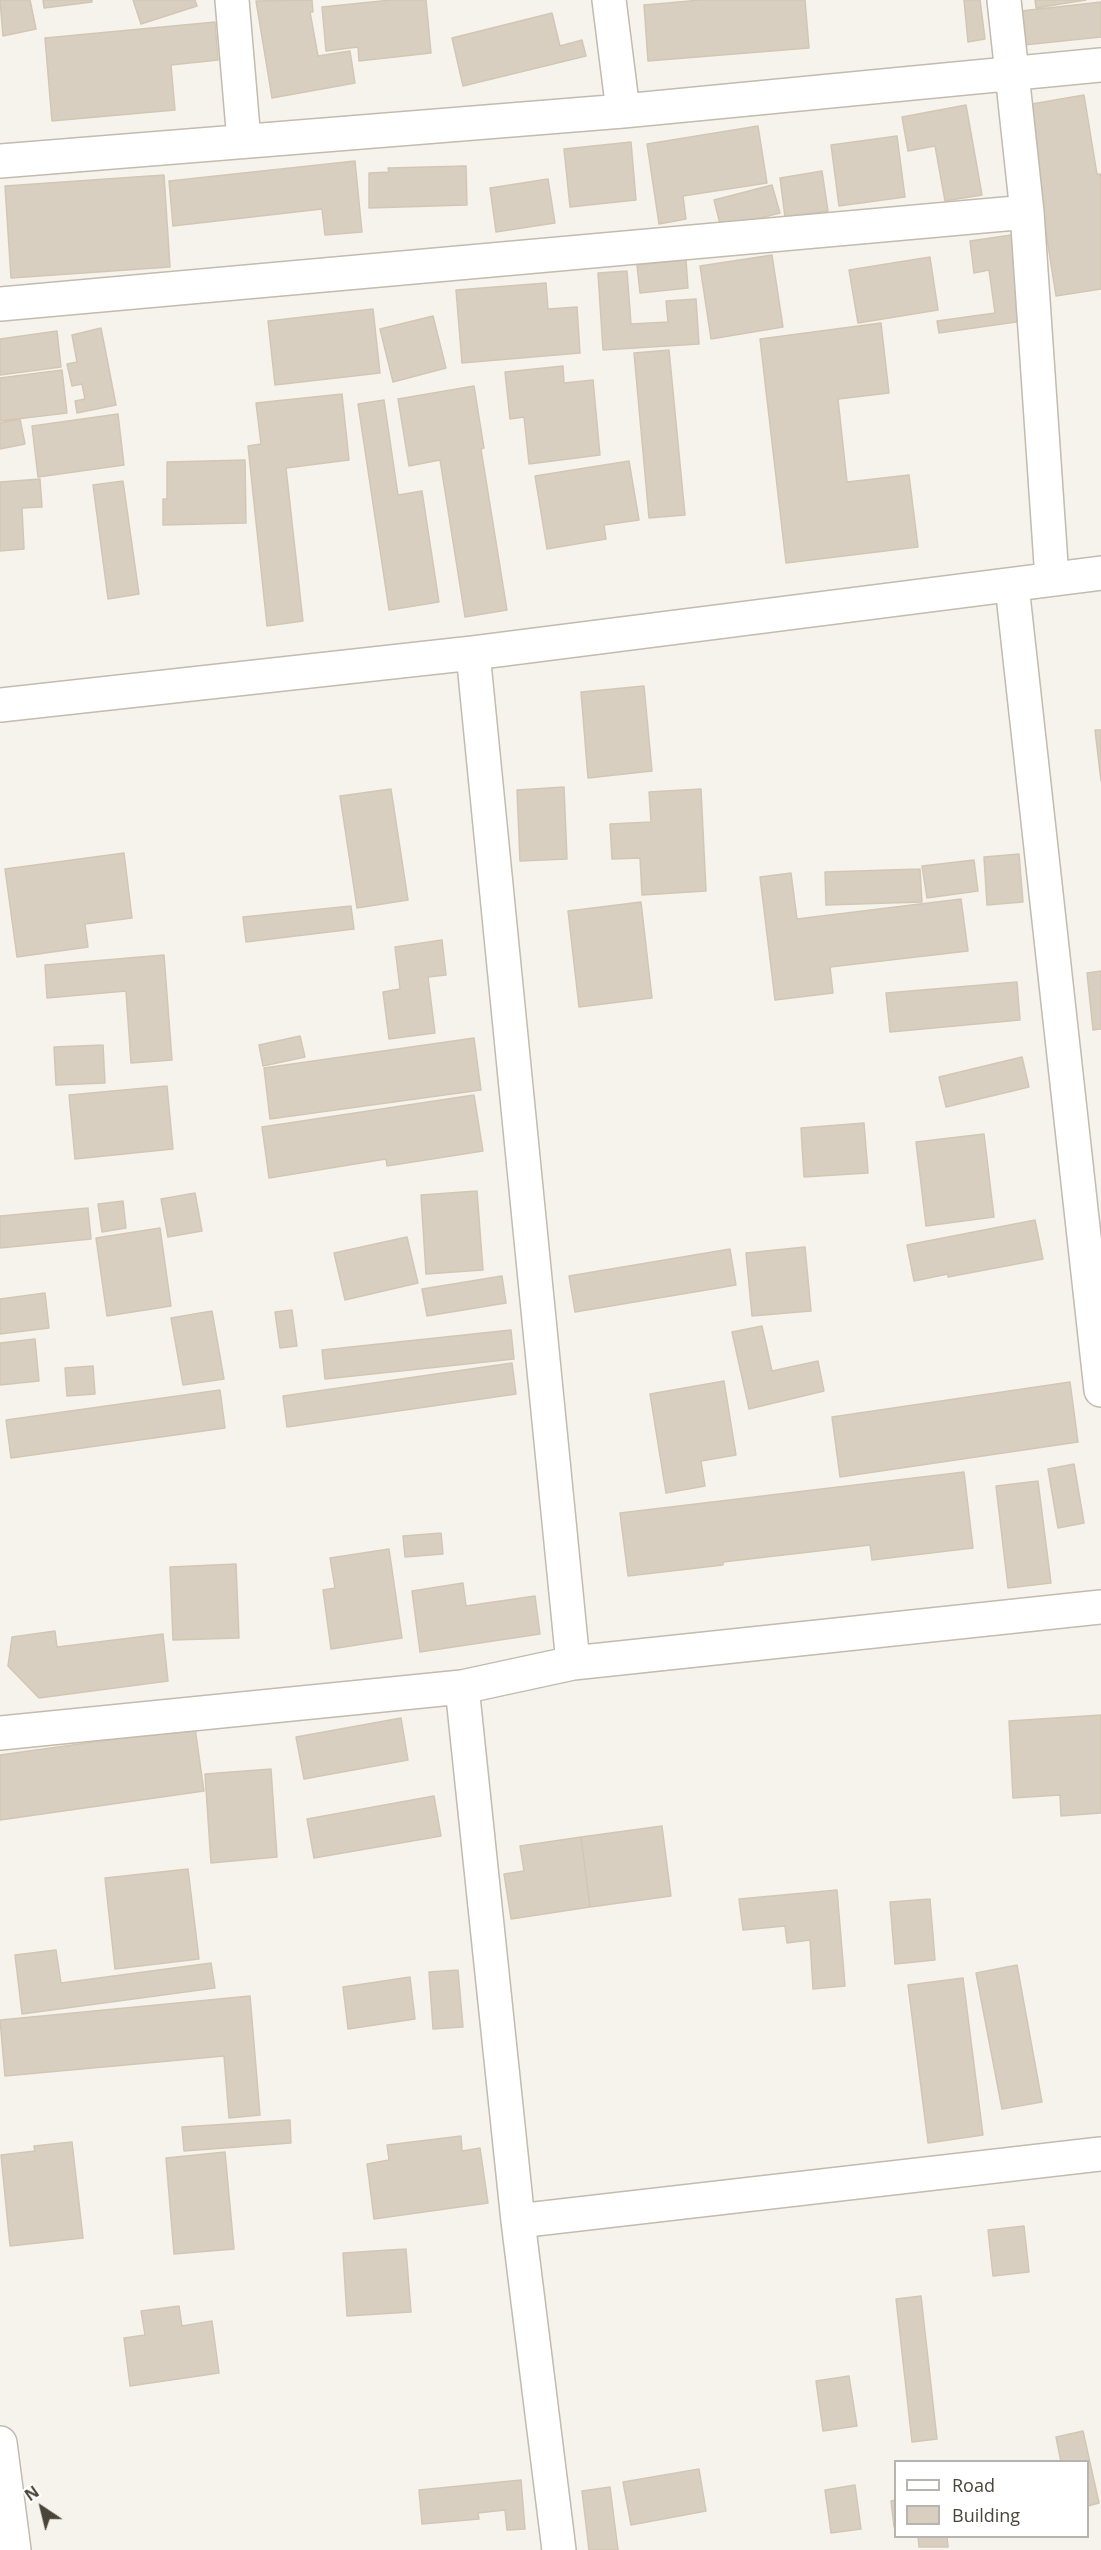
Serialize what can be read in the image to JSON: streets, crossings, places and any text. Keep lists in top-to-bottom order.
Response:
{
  "legend": ["Road", "Building"],
  "north": "top left"
}
